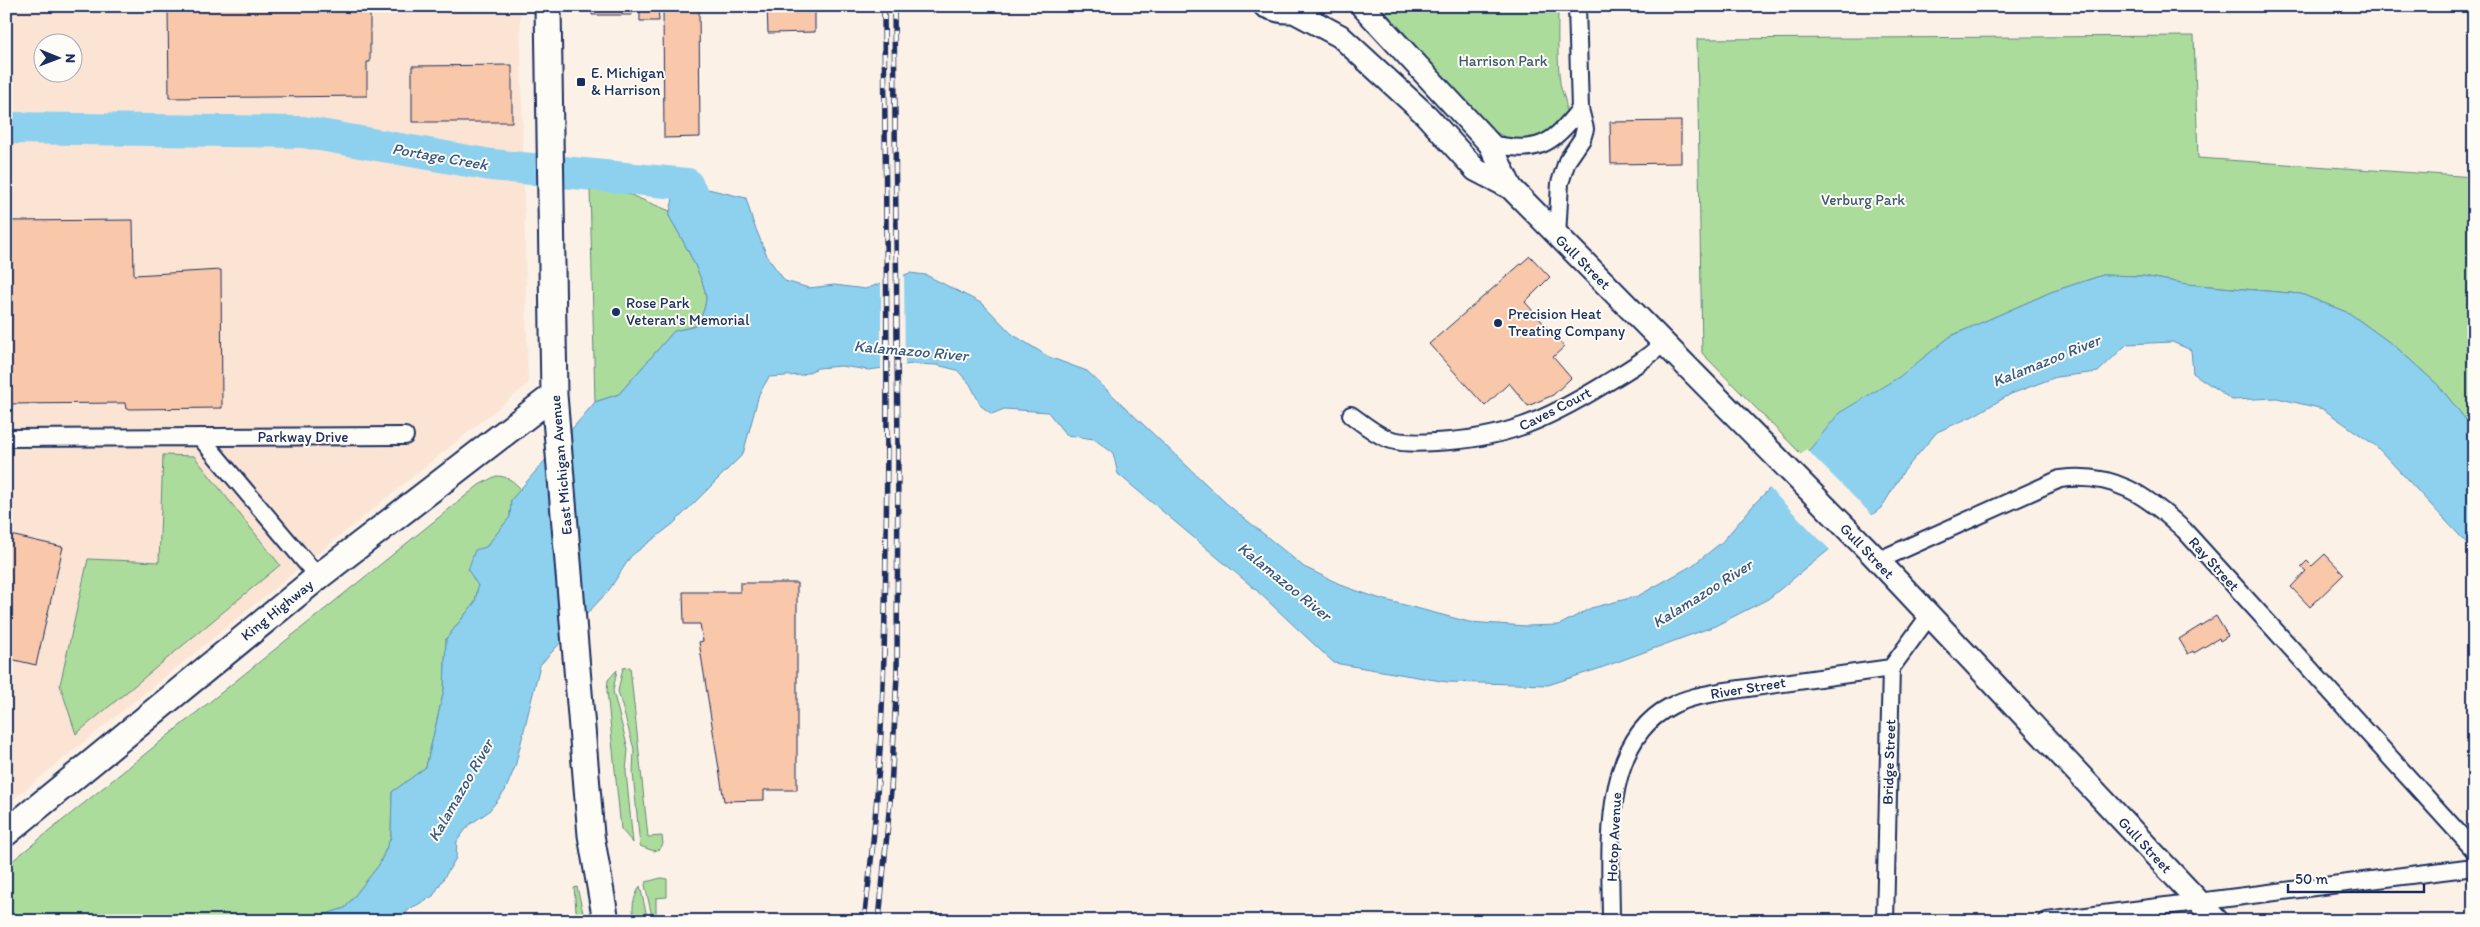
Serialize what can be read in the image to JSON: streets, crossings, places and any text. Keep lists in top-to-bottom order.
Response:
{
  "streets": {
    "main road": ["East Michigan Avenue", "King Highway"],
    "street": [
      "Gull Street",
      "Caves Court",
      "Parkway Drive",
      "Ray Street",
      "River Street",
      "Bridge Street",
      "Hotop Avenue"
    ]
  },
  "crossings": [
    ["Gull Street", "Caves Court"],
    ["Gull Street", "Ray Street"],
    ["East Michigan Avenue", "King Highway"],
    ["River Street", "Bridge Street"],
    ["River Street", "Hotop Avenue"]
  ],
  "water": ["Portage Creek", "Kalamazoo River"],
  "parks": ["Harrison Park", "Verburg Park"],
  "places": {
    "transit": ["E. Michigan & Harrison"],
    "other": ["Rose Park Veteran's Memorial", "Precision Heat Treating Company"]
  },
  "scale_bar": "50 m",
  "north": "right"
}
